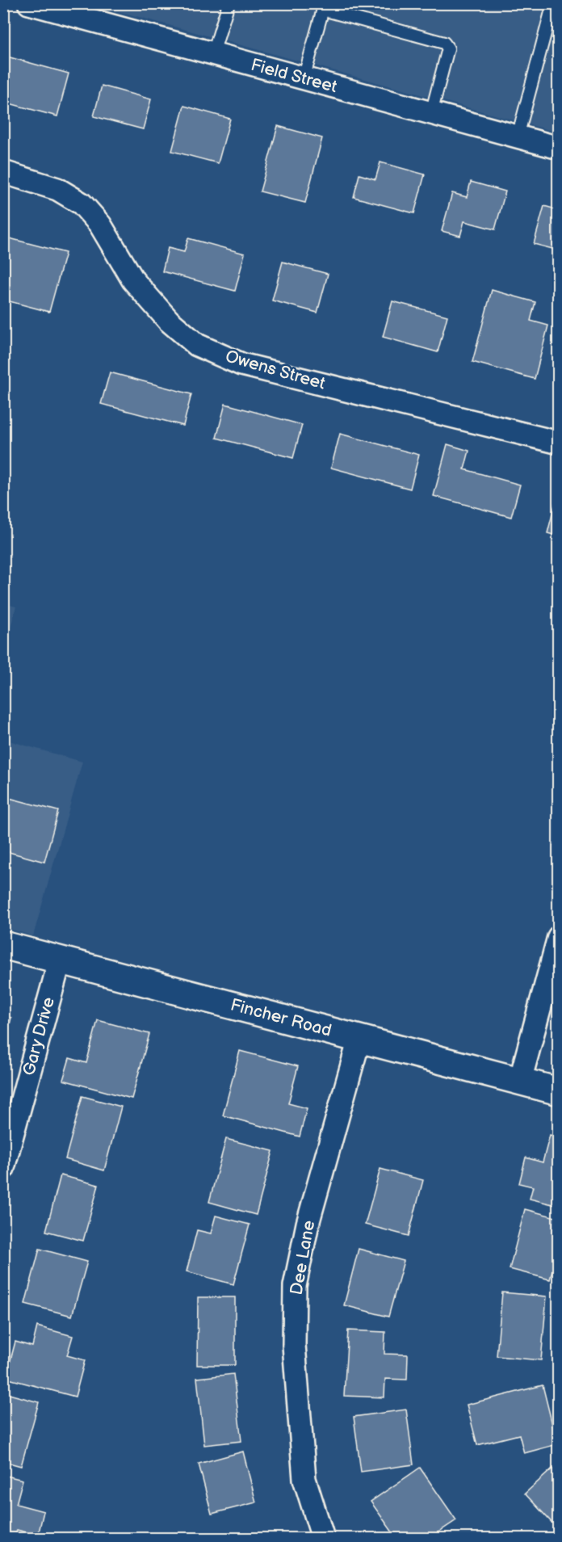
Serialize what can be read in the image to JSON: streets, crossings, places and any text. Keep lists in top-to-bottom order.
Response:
{
  "streets": {
    "street": [
      "Field Street",
      "Owens Street",
      "Fincher Road",
      "Gary Drive",
      "Dee Lane"
    ]
  },
  "crossings": [
    ["Fincher Road", "Gary Drive"],
    ["Fincher Road", "Dee Lane"]
  ]
}
